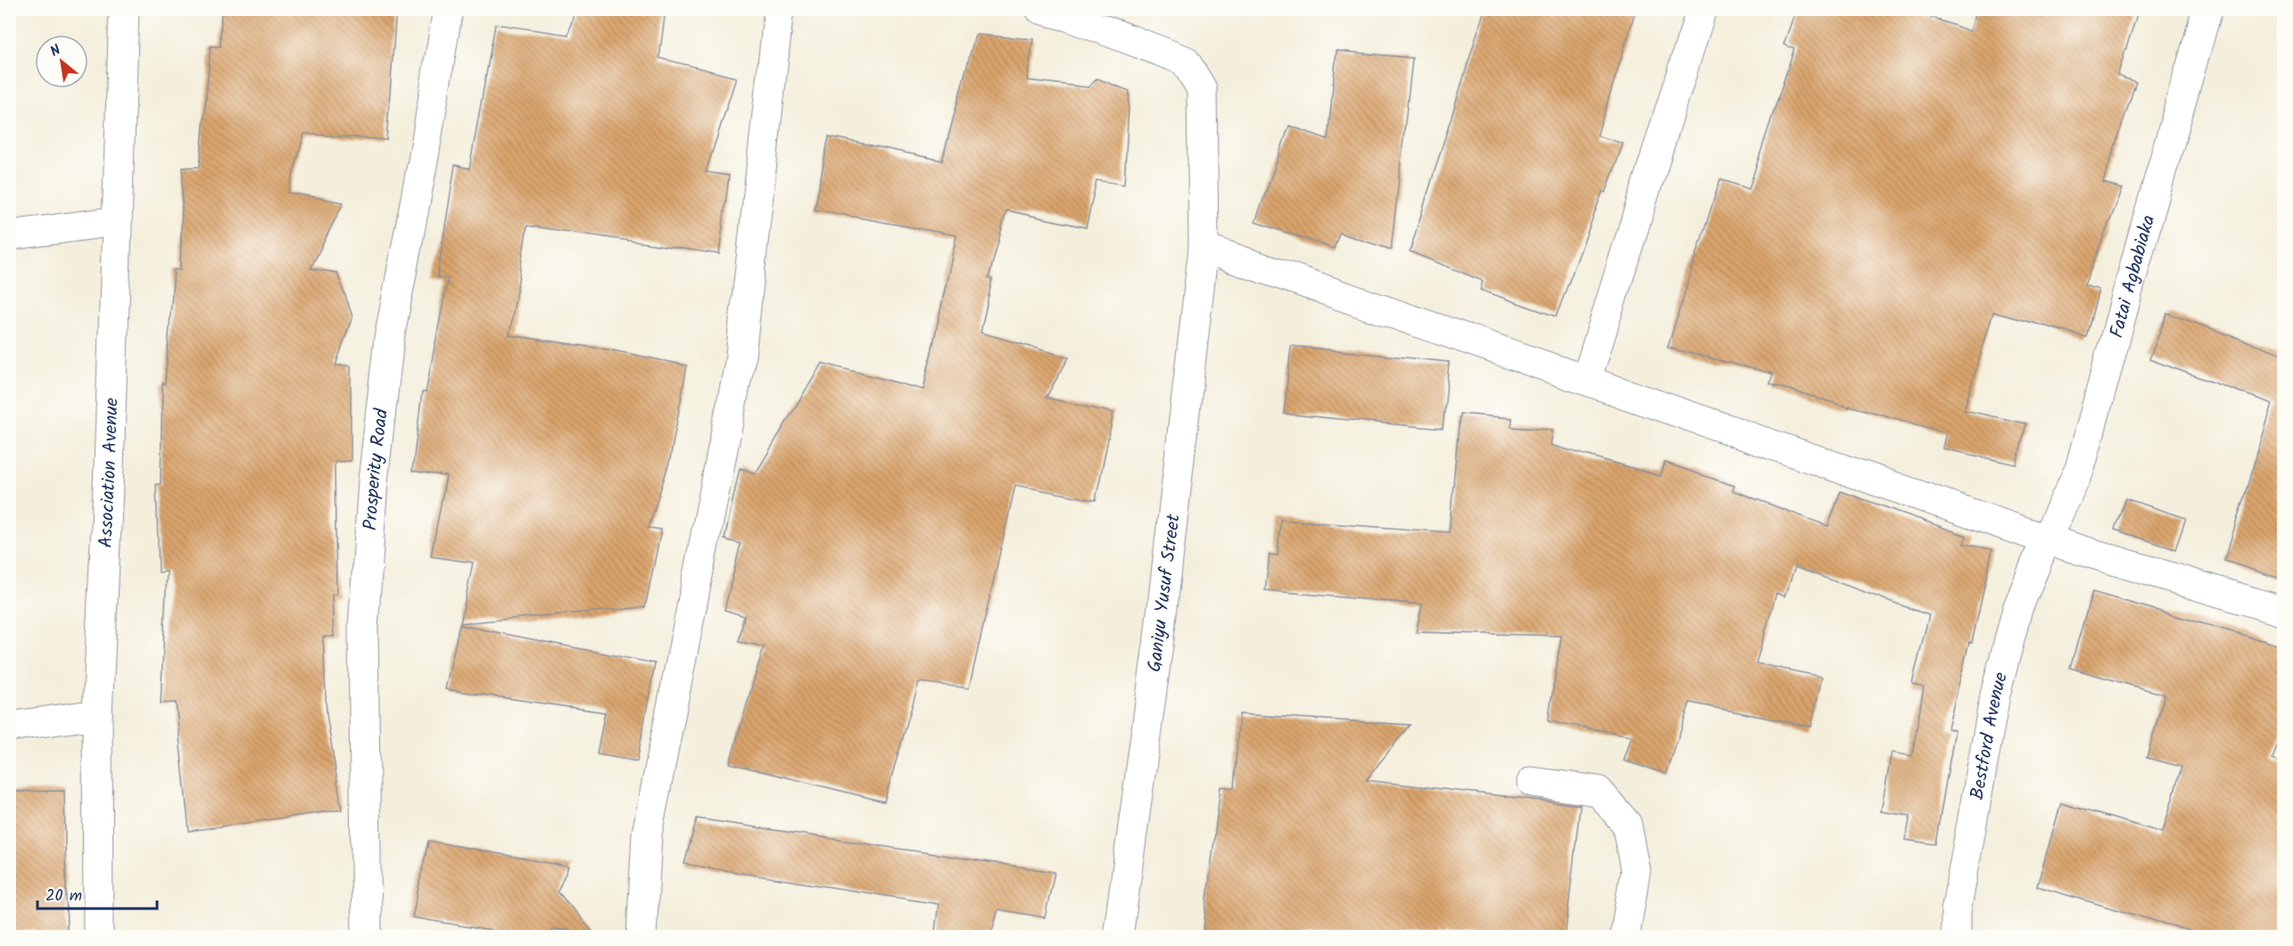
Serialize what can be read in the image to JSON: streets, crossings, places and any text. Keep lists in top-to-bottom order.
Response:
{
  "streets": {
    "street": [
      "Fatai Agbabiaka",
      "Prosperity Road",
      "Association Avenue",
      "Ganiyu Yusuf Street",
      "Bestford Avenue"
    ]
  },
  "crossings": [
    ["Fatai Agbabiaka", "Bestford Avenue"]
  ],
  "scale_bar": "20 m",
  "north": "top left"
}
